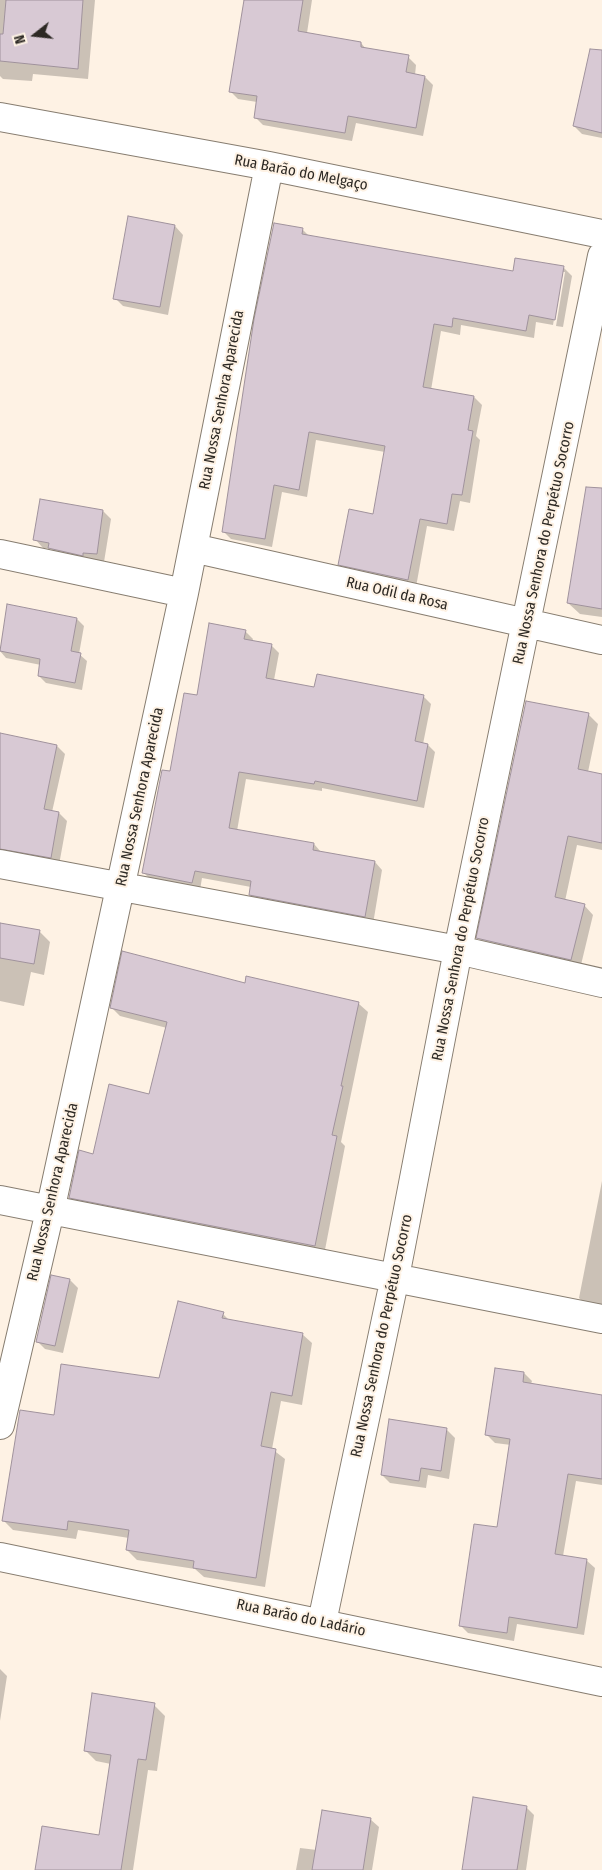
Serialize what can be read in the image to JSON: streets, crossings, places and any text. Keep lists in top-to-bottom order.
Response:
{
  "streets": {
    "street": [
      "Rua Barão do Melgaço",
      "Rua Nossa Senhora Aparecida",
      "Rua Nossa Senhora do Perpétuo Socorro",
      "Rua Odil da Rosa",
      "Rua Barão do Ladário"
    ]
  },
  "crossings": [
    ["Rua Barão do Melgaço", "Rua Nossa Senhora Aparecida"],
    ["Rua Nossa Senhora Aparecida", "Rua Odil da Rosa"],
    ["Rua Nossa Senhora do Perpétuo Socorro", "Rua Odil da Rosa"],
    ["Rua Nossa Senhora do Perpétuo Socorro", "Rua Barão do Ladário"]
  ],
  "north": "left"
}
